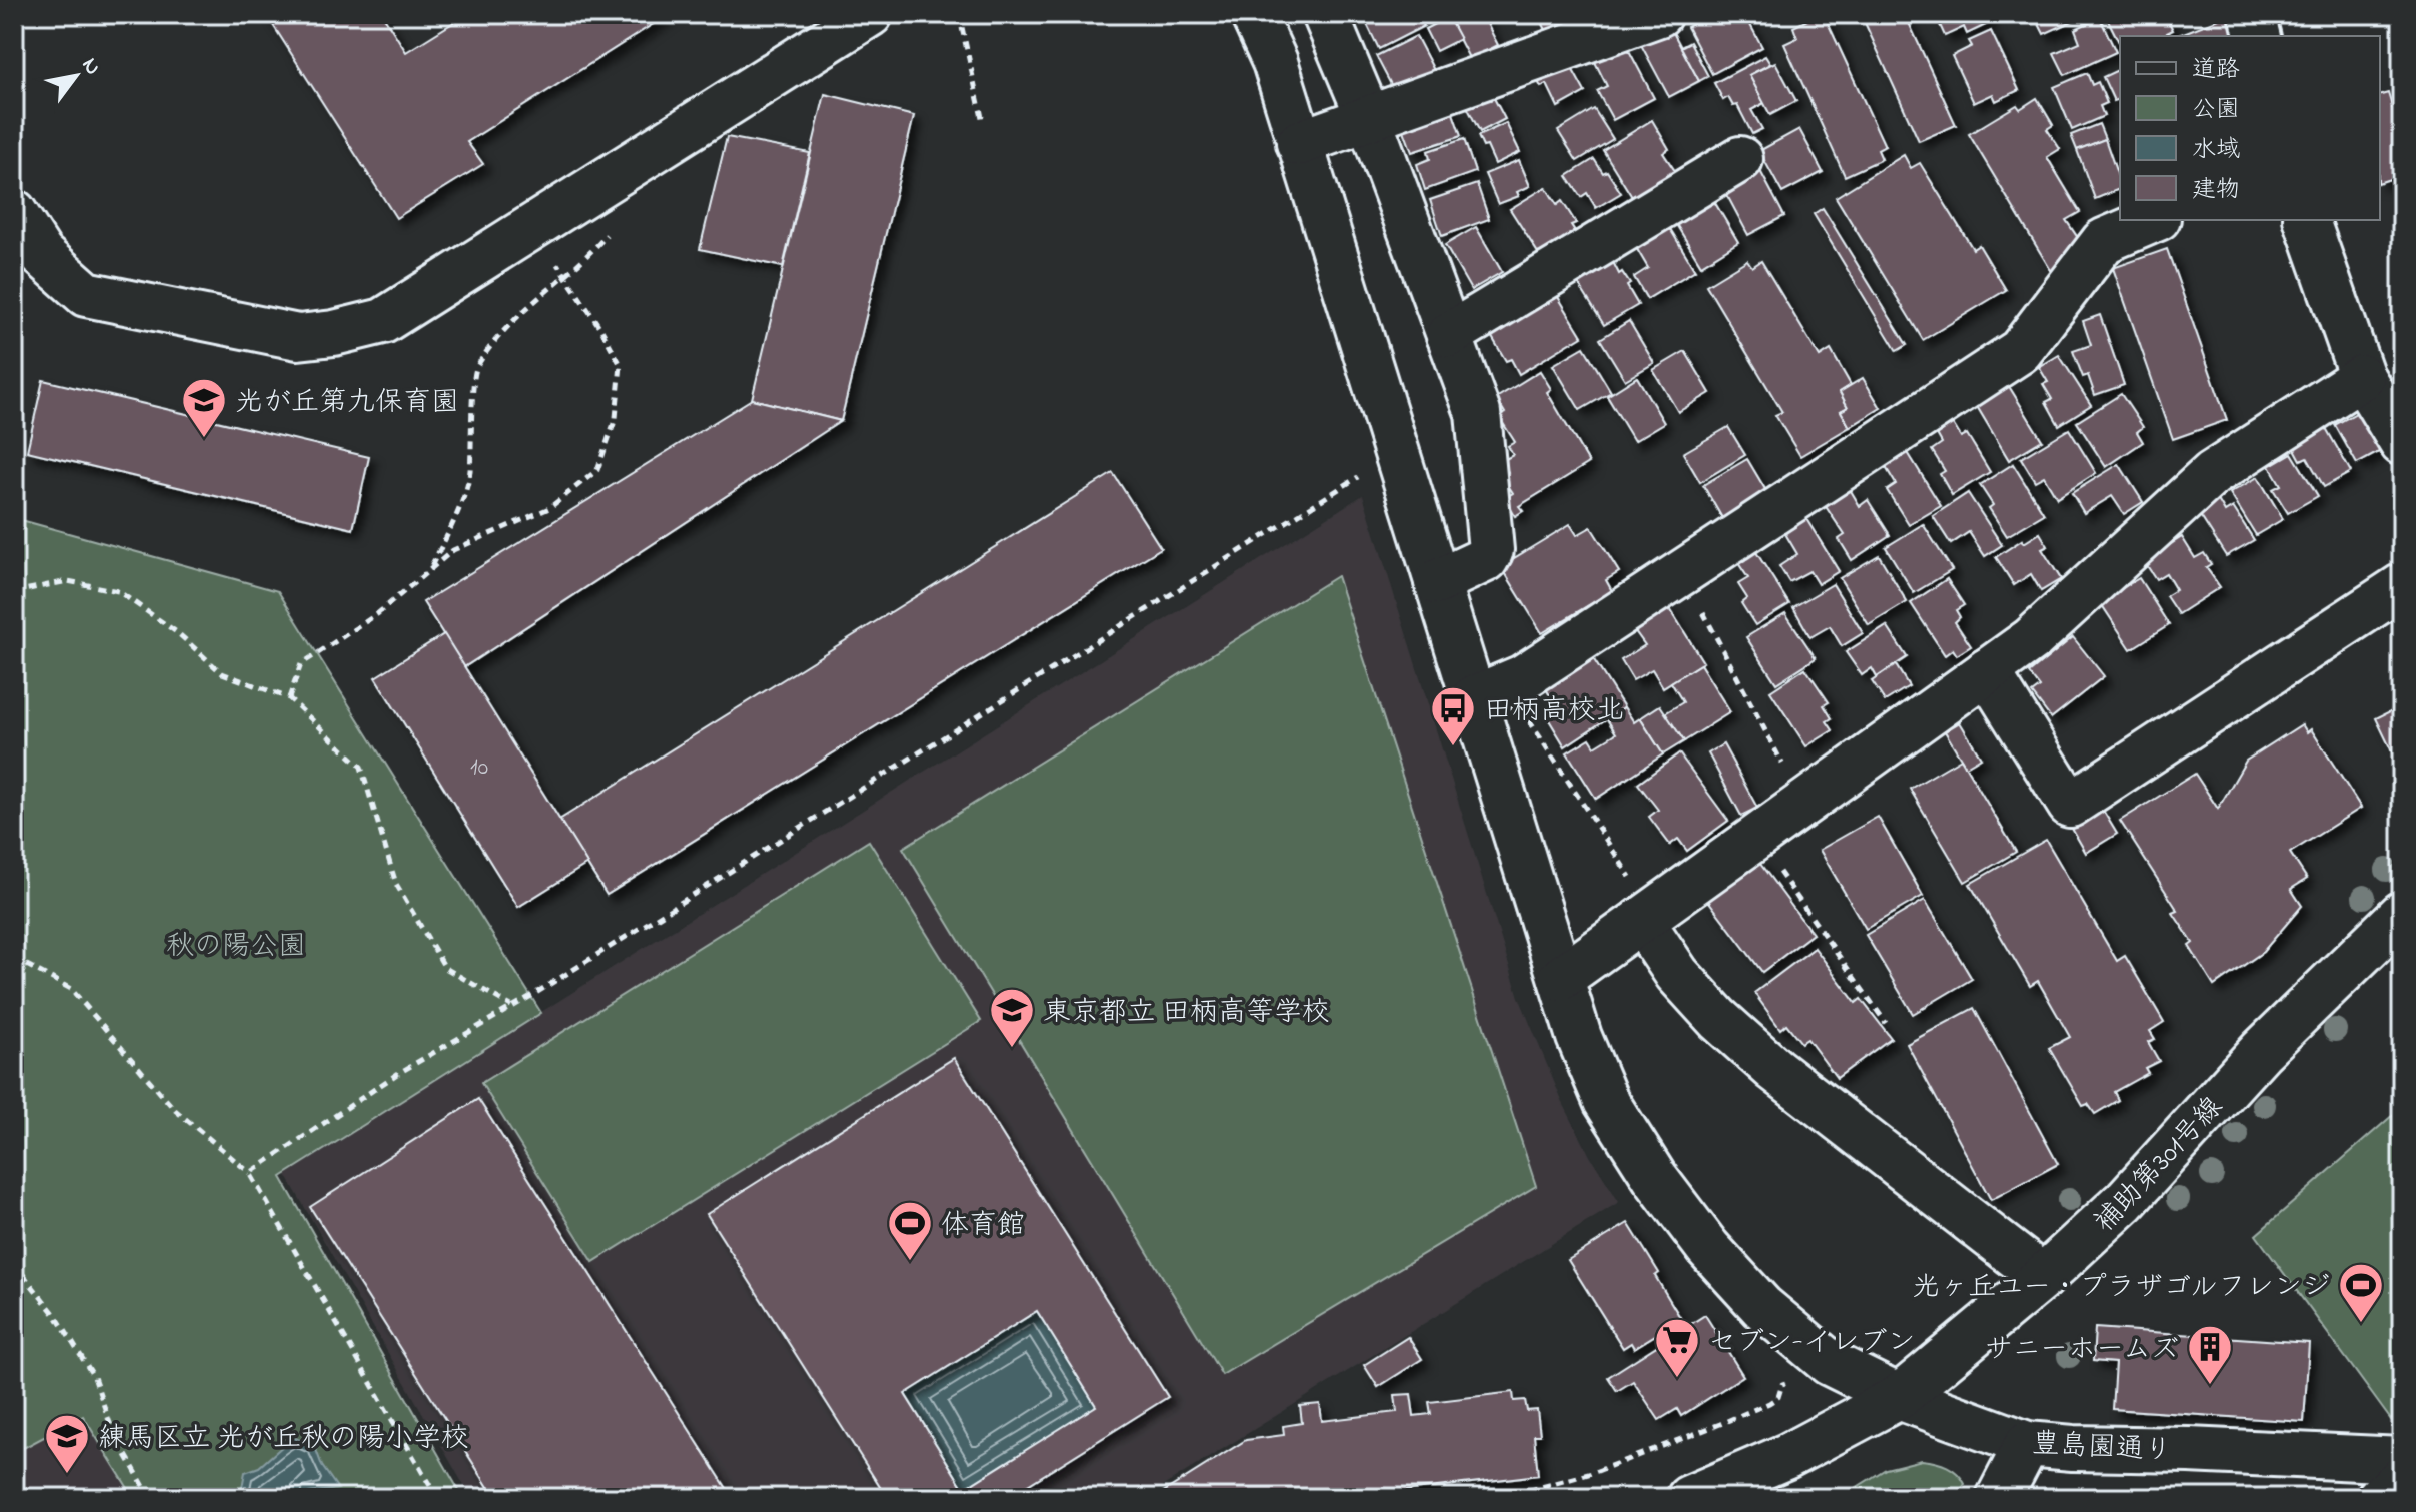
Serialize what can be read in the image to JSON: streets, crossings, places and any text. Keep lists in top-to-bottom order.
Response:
{
  "streets": {
    "street": ["補助第301号線", "豊島園通り"]
  },
  "crossings": [
    ["補助第301号線", "豊島園通り"]
  ],
  "parks": ["秋の陽公園"],
  "places": {
    "school or university": ["光が丘第九保育園", "東京都立 田柄高等学校", "練馬区立 光が丘秋の陽小学校"],
    "bus stop": ["田柄高校北"],
    "sports": ["体育館", "光ヶ丘ユー・プラザゴルフレンジ"],
    "supermarket": ["セブン-イレブン"],
    "building": ["サニーホームズ"]
  },
  "house_numbers": ["10"],
  "legend": [
    "道路",
    "公園",
    "水域",
    "建物"
  ],
  "north": "top right"
}
